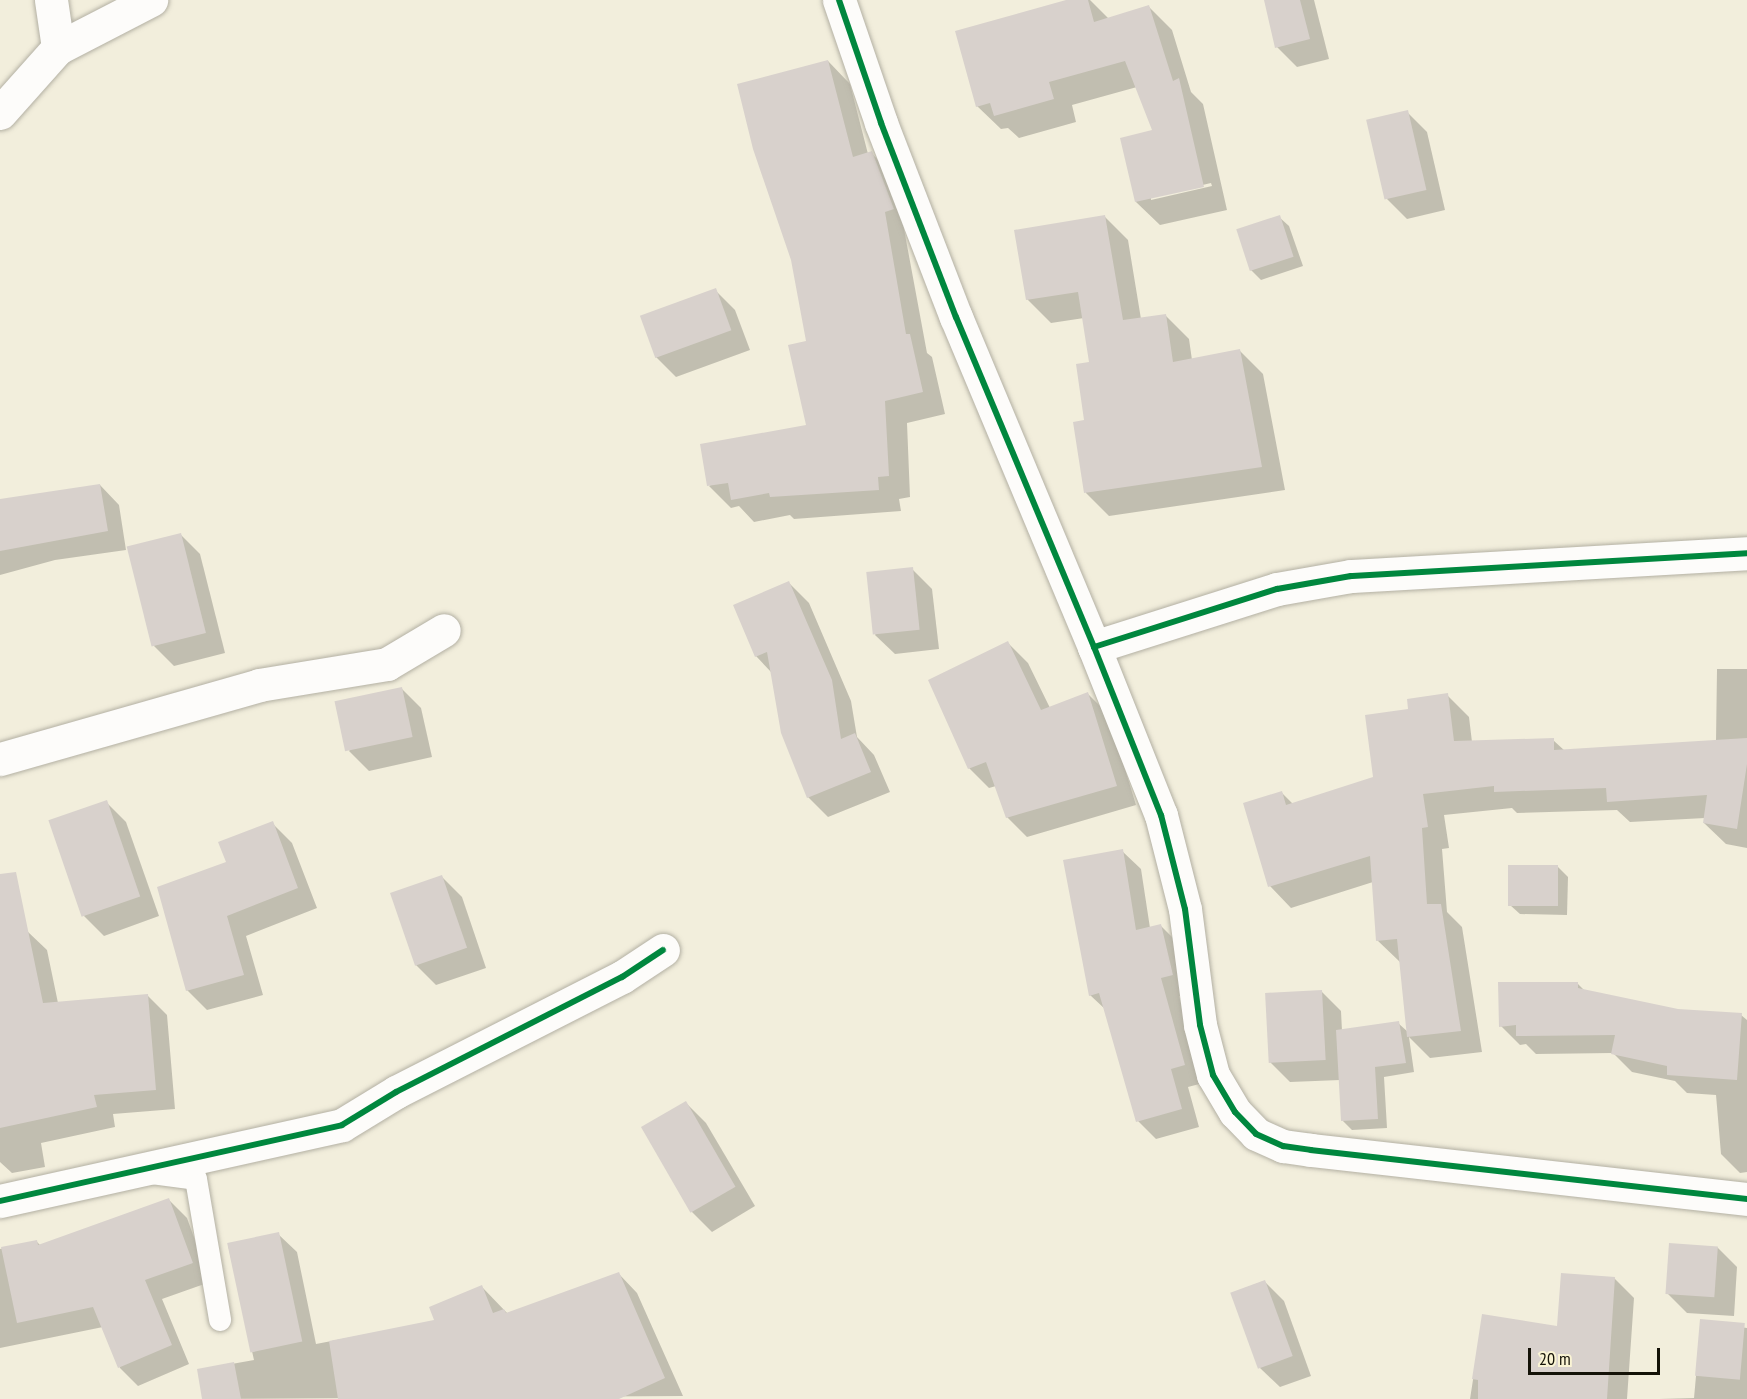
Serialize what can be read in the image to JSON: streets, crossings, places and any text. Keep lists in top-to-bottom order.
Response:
{
  "scale_bar": "20 m"
}
